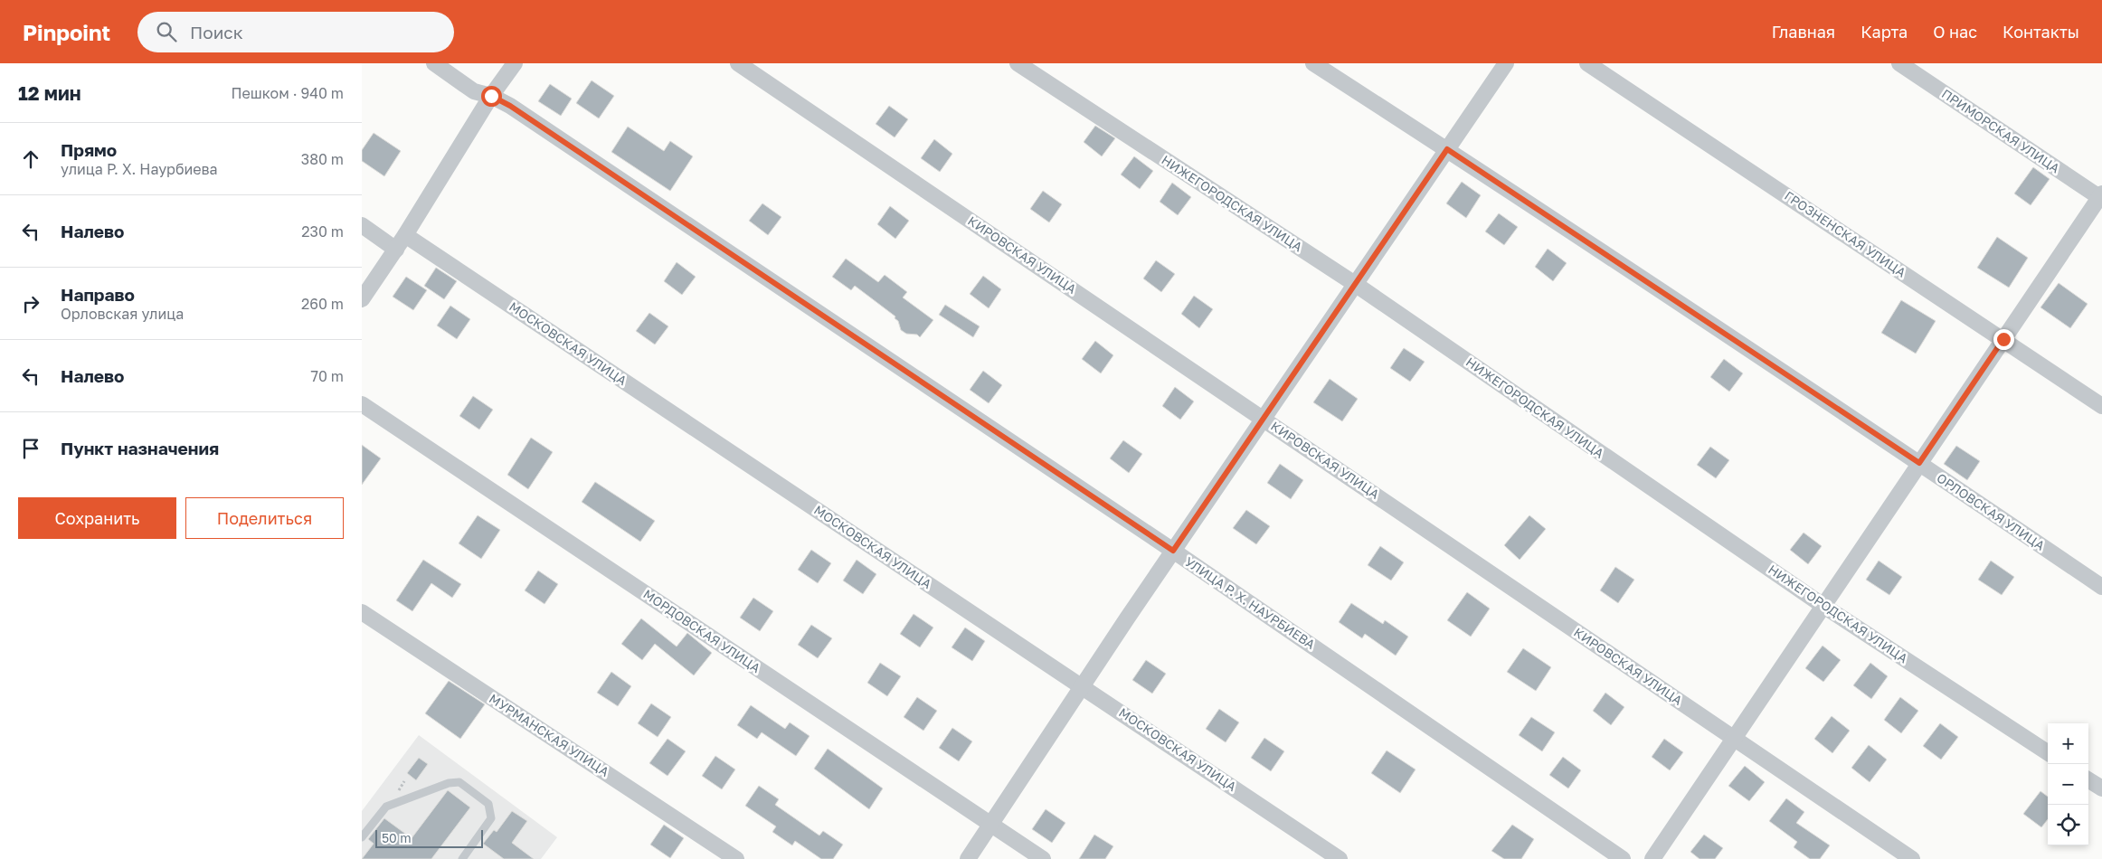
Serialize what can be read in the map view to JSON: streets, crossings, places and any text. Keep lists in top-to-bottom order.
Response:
{
  "streets": {
    "street": [
      "ПРИМОРСКАЯ УЛИЦА",
      "НИЖЕГОРОДСКАЯ УЛИЦА",
      "ГРОЗНЕНСКАЯ УЛИЦА",
      "КИРОВСКАЯ УЛИЦА",
      "МОСКОВСКАЯ УЛИЦА",
      "ОРЛОВСКАЯ УЛИЦА",
      "УЛИЦА Р. Х. НАУРБИЕВА",
      "МОРДОВСКАЯ УЛИЦА",
      "МУРМАНСКАЯ УЛИЦА"
    ]
  },
  "scale_bar": "50 m",
  "page": {
    "header": "Pinpoint",
    "search": "Поиск",
    "nav": [
      "Главная",
      "Карта",
      "О нас",
      "Контакты"
    ],
    "heading": ["12 мин", "Пешком · 940 m"],
    "list": [
      ["Прямо", "улица Р. Х. Наурбиева", "380 m"],
      ["Налево", "230 m"],
      ["Направо", "Орловская улица", "260 m"],
      ["Налево", "70 m"],
      "Пункт назначения"
    ],
    "buttons": ["Сохранить", "Поделиться"],
    "map_buttons": ["+", "−"],
    "scale": "50 m"
  }
}
